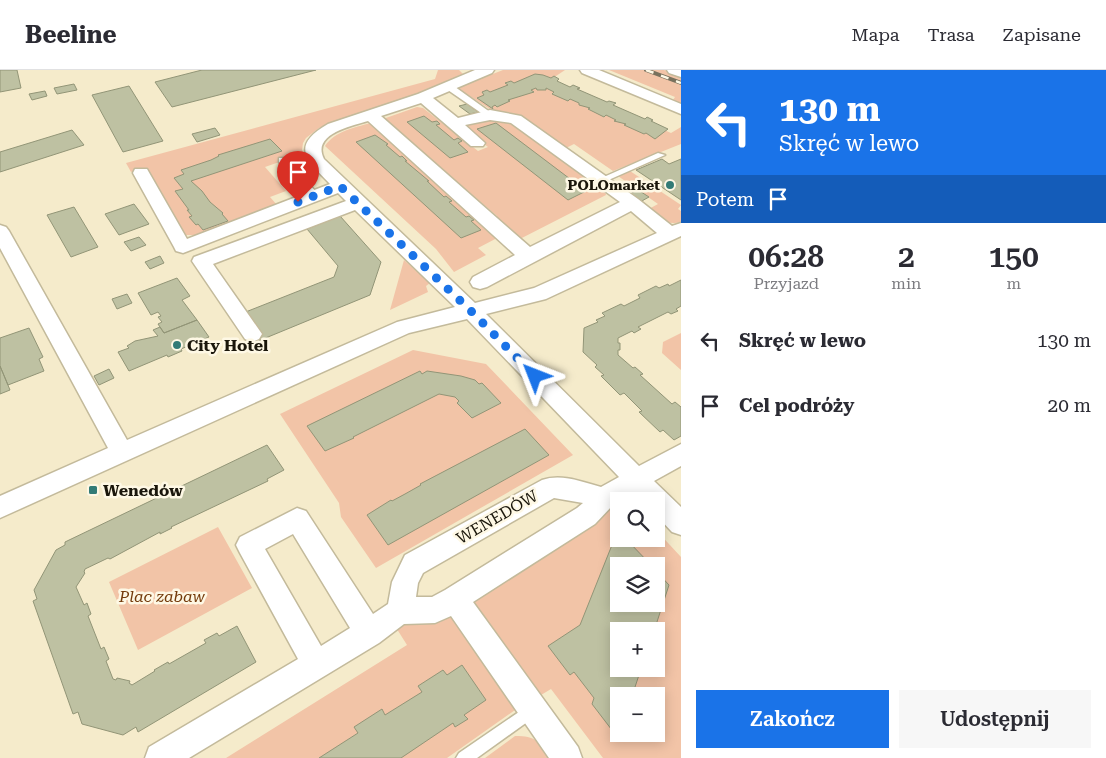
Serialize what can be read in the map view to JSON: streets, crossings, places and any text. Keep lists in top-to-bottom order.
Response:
{
  "streets": {
    "street": ["WENEDÓW"]
  },
  "parks": ["Plac zabaw"],
  "places": {
    "other": ["POLOmarket", "City Hotel"],
    "transit": ["Wenedów"]
  },
  "page": {
    "header": "Beeline",
    "nav": ["Mapa", "Trasa", "Zapisane"],
    "turn": ["130 m", "Skręć w lewo"],
    "then": "Potem",
    "eta": [
      "06:28",
      "Przyjazd",
      "2",
      "min",
      "150",
      "m"
    ],
    "list": [
      {
        "name": "Skręć w lewo",
        "value": "130 m"
      },
      {
        "name": "Cel podróży",
        "value": "20 m"
      }
    ],
    "map_buttons": ["+", "−"],
    "buttons": ["Zakończ", "Udostępnij"]
  }
}
